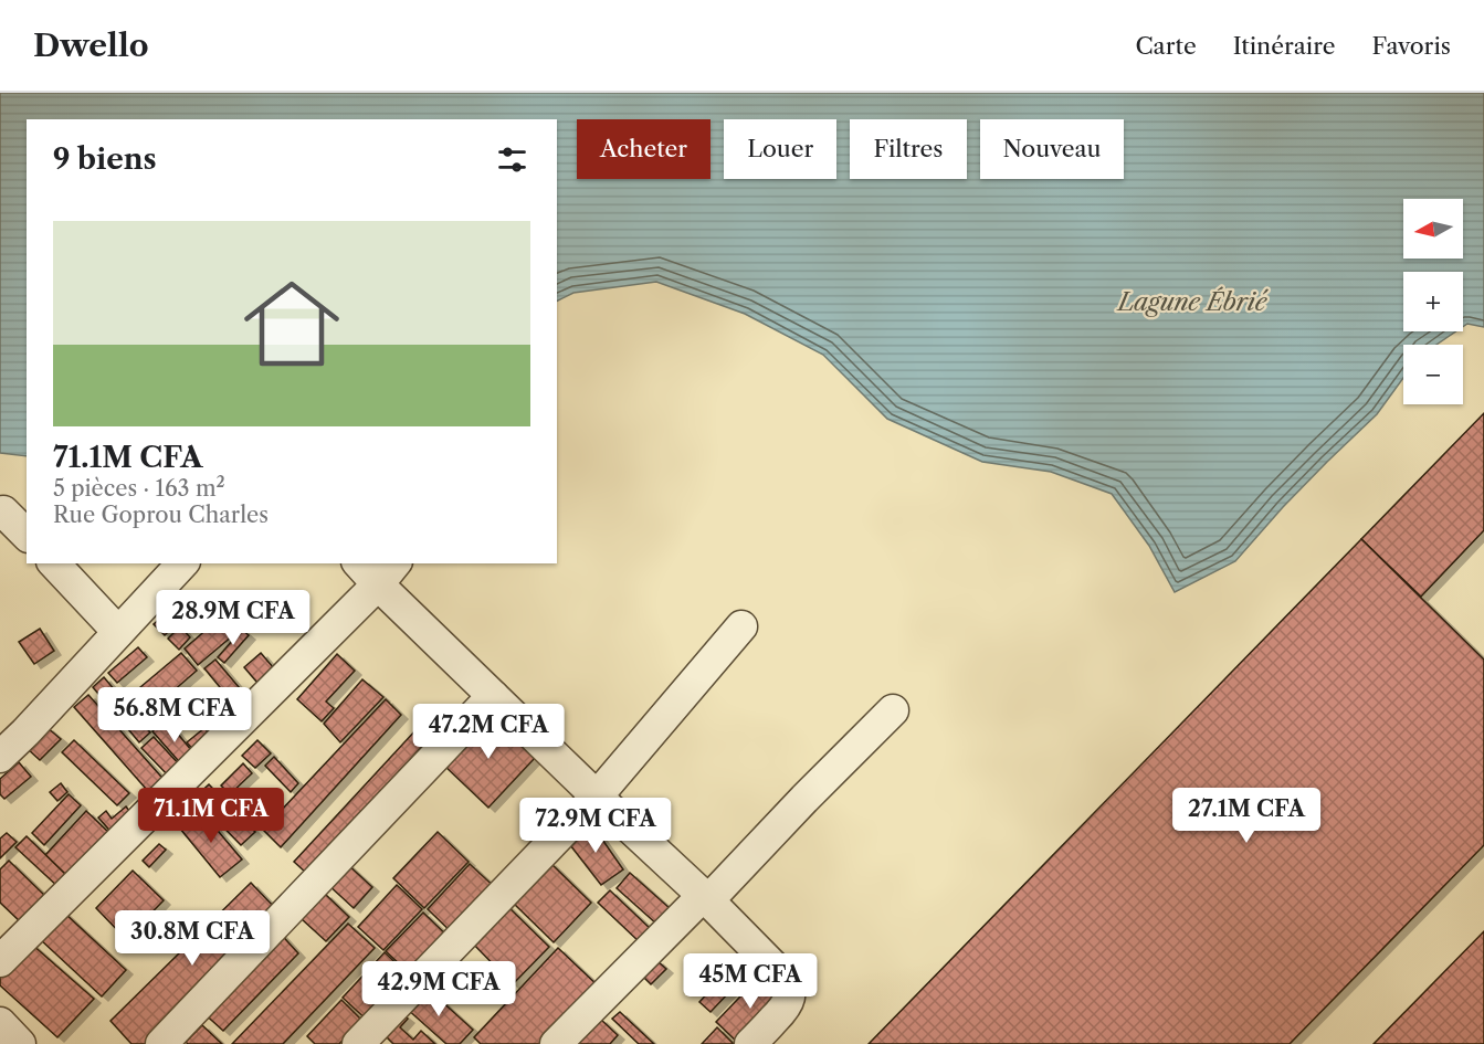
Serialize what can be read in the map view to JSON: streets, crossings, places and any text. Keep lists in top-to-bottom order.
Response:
{
  "water": ["Lagune Ébrié"],
  "north": "left",
  "page": {
    "header": "Dwello",
    "nav": ["Carte", "Itinéraire", "Favoris"],
    "chip": [
      "Acheter",
      "Louer",
      "Filtres",
      "Nouveau"
    ],
    "heading": "9 biens",
    "map_buttons": ["+", "−"],
    "list": [
      {
        "name": "71.1M CFA",
        "note": "5 pièces · 163 m² · Rue Goprou Charles"
      }
    ],
    "price": [
      "28.9M CFA",
      "56.8M CFA",
      "47.2M CFA",
      "71.1M CFA",
      "27.1M CFA",
      "72.9M CFA",
      "30.8M CFA",
      "45M CFA",
      "42.9M CFA"
    ]
  }
}
